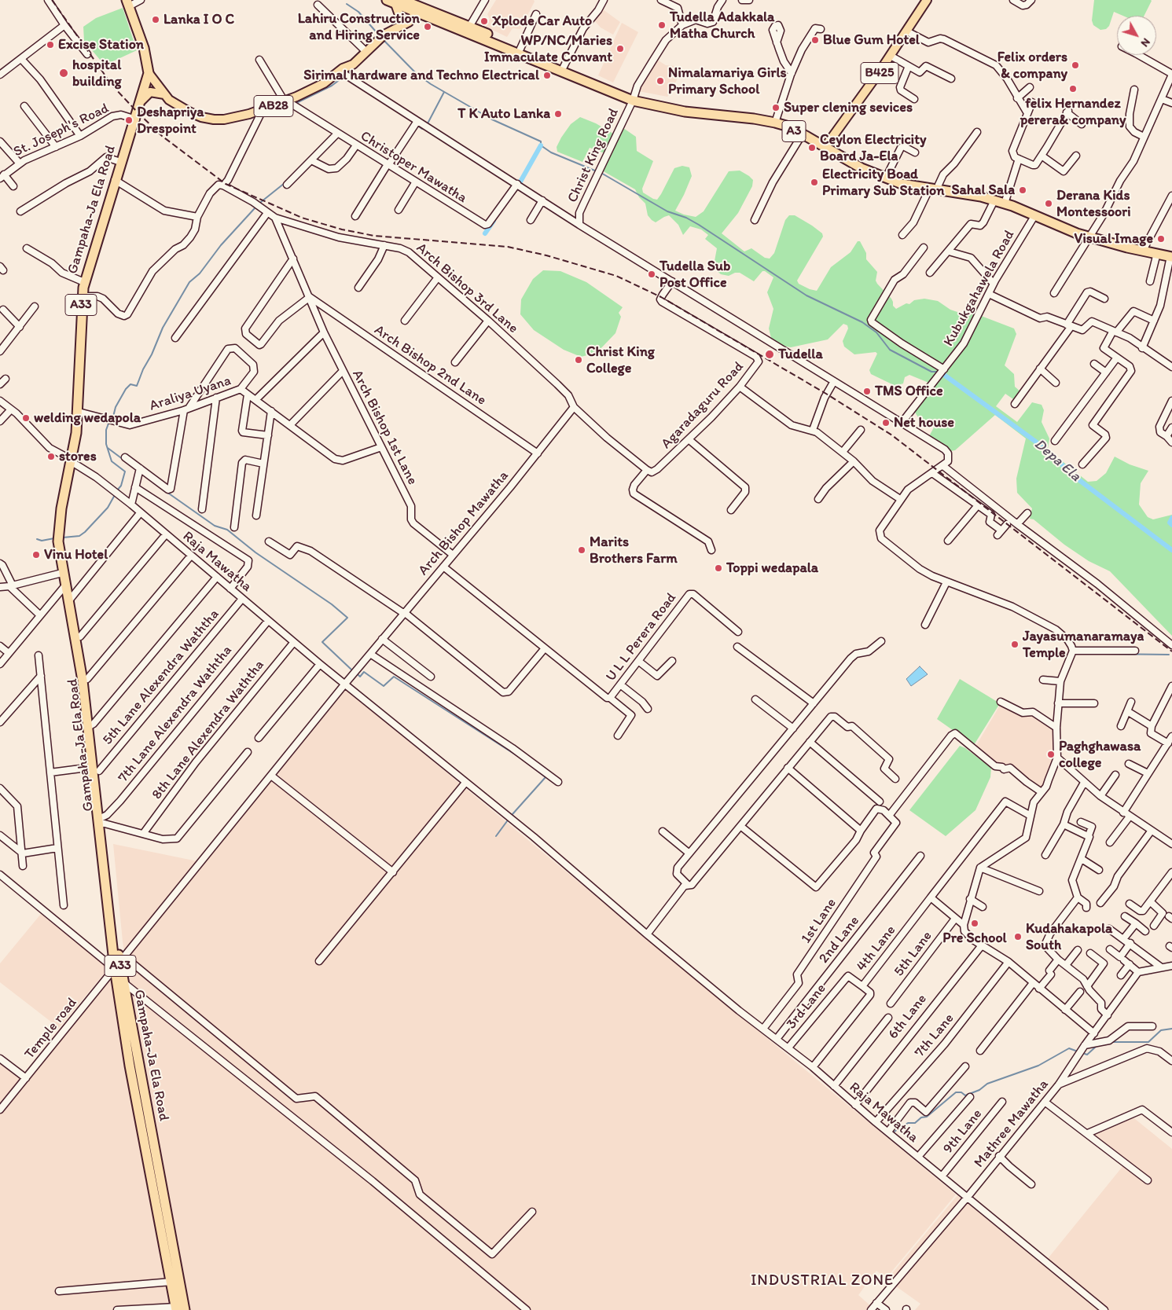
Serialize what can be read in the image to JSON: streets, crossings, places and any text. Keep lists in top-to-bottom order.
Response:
{
  "streets": {
    "highway": ["A3", "Gampaha-Ja Ela Road", "A33"],
    "main road": ["B425", "AB28"],
    "street": [
      "St. Joseph's Road",
      "Christ King Road",
      "Christoper Mawatha",
      "Arch Bishop 3rd Lane",
      "Kubukgahawela Road",
      "Arch Bishop 2nd Lane",
      "Araliya Uyana",
      "Agaradaguru Road",
      "Arch Bishop 1st Lane",
      "Arch Bishop Mawatha",
      "Raja Mawatha",
      "U L L Perera Road",
      "5th Lane Alexendra Waththa",
      "7th Lane Alexendra Waththa",
      "8th Lane Alexendra Waththa",
      "1st Lane",
      "2nd Lane",
      "4th Lane",
      "5th Lane",
      "3rd Lane",
      "6th Lane",
      "Temple road",
      "7th Lane",
      "Mathree Mawatha",
      "9th Lane"
    ]
  },
  "crossings": [
    ["B425", "A3"],
    ["AB28", "Christoper Mawatha"],
    ["St. Joseph's Road", "Gampaha-Ja Ela Road"],
    ["A3", "Christ King Road"],
    ["A3", "Kubukgahawela Road"],
    ["Christ King Road", "Kubukgahawela Road"],
    ["Christ King Road", "Agaradaguru Road"],
    ["Gampaha-Ja Ela Road", "Araliya Uyana"],
    ["Gampaha-Ja Ela Road", "Raja Mawatha"],
    ["Gampaha-Ja Ela Road", "5th Lane Alexendra Waththa"],
    ["Gampaha-Ja Ela Road", "7th Lane Alexendra Waththa"],
    ["Gampaha-Ja Ela Road", "Temple road"],
    ["Arch Bishop 3rd Lane", "Arch Bishop 1st Lane"],
    ["Arch Bishop 3rd Lane", "Arch Bishop Mawatha"],
    ["Arch Bishop 2nd Lane", "Arch Bishop 1st Lane"],
    ["Arch Bishop 2nd Lane", "Arch Bishop Mawatha"],
    ["Araliya Uyana", "Arch Bishop 1st Lane"],
    ["Arch Bishop 1st Lane", "Arch Bishop Mawatha"],
    ["Arch Bishop Mawatha", "U L L Perera Road"],
    ["Raja Mawatha", "5th Lane Alexendra Waththa"],
    ["Raja Mawatha", "7th Lane Alexendra Waththa"],
    ["Raja Mawatha", "8th Lane Alexendra Waththa"],
    ["Raja Mawatha", "1st Lane"],
    ["Raja Mawatha", "2nd Lane"],
    ["Raja Mawatha", "4th Lane"],
    ["Raja Mawatha", "3rd Lane"],
    ["Raja Mawatha", "6th Lane"],
    ["Raja Mawatha", "Temple road"],
    ["Raja Mawatha", "7th Lane"],
    ["Raja Mawatha", "Mathree Mawatha"],
    ["Raja Mawatha", "9th Lane"],
    ["4th Lane", "3rd Lane"]
  ],
  "districts": ["INDUSTRIAL ZONE"],
  "water": ["Depa Ela"],
  "places": [
    "Lanka I O C",
    "Xplode Car Auto",
    "Tudella Adakkala Matha Church",
    "Lahiru Construction and Hiring Service",
    "Blue Gum Hotel",
    "Excise Station",
    "WP/NC/Maries Immaculate Convant",
    "Felix orders & company",
    "hospital building",
    "Sirimal hardware and Techno Electrical",
    "Nimalamariya Girls Primary School",
    "felix Hernandez perera& company",
    "Super clening sevices",
    "T K Auto Lanka",
    "Deshapriya Drespoint",
    "Ceylon Electricity Board Ja-Ela",
    "Electricity Boad Primary Sub Station",
    "Sahal Sala",
    "Derana Kids Montessoori",
    "Visual Image",
    "Tudella Sub Post Office",
    "Tudella",
    "Christ King College",
    "TMS Office",
    "welding wedapola",
    "Net house",
    "stores",
    "Marits Brothers Farm",
    "Vinu Hotel",
    "Toppi wedapala",
    "Jayasumanaramaya Temple",
    "Paghghawasa college",
    "Pre School",
    "Kudahakapola South"
  ],
  "north": "bottom right"
}
